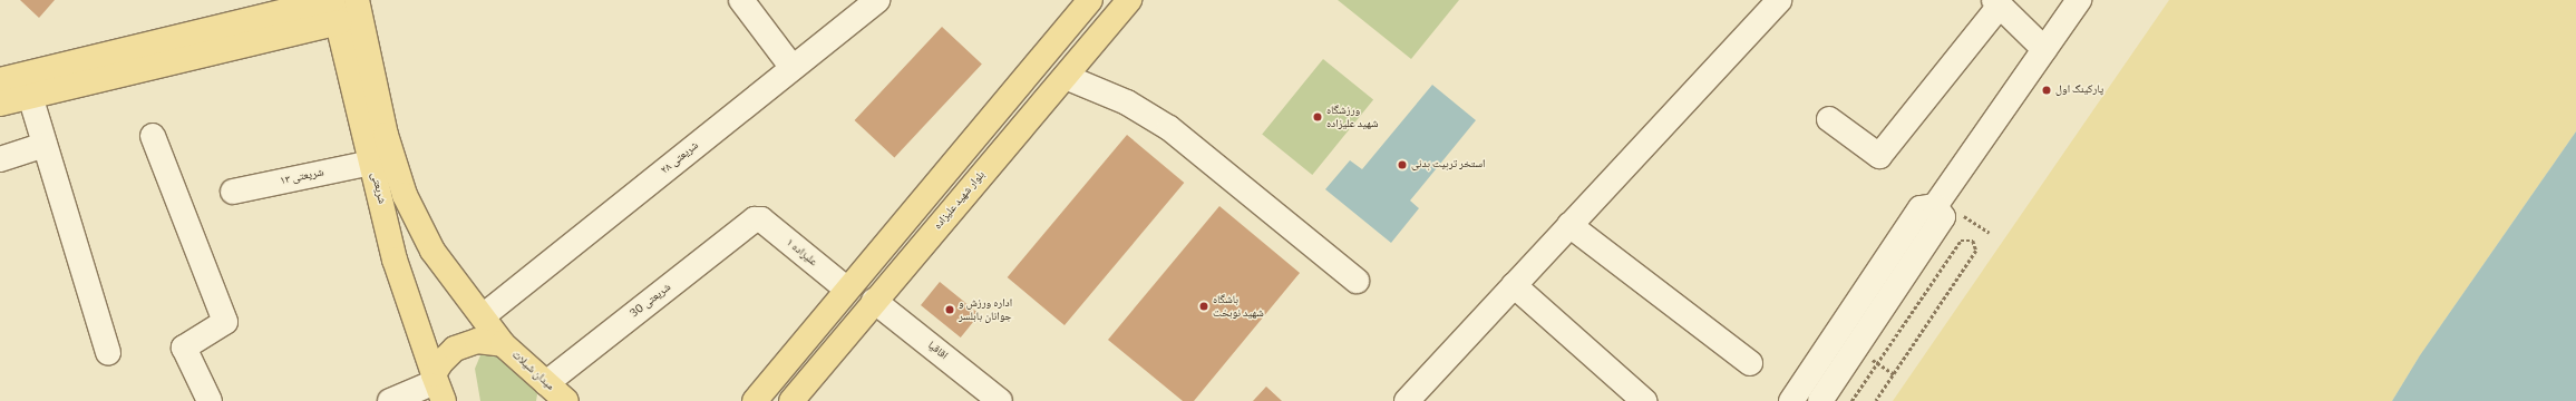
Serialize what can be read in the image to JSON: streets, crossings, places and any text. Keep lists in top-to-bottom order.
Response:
{
  "streets": {
    "main road": ["شریعتی", "بلوار شهید علیزاده", "میدان شیلات"],
    "street": [
      "شریعتی ۲۸",
      "شریعتی ۱۳",
      "علیزاده ۱",
      "شریعتی 30",
      "اقاقیا"
    ]
  },
  "crossings": [
    ["شریعتی ۲۸", "شریعتی"],
    ["شریعتی ۱۳", "شریعتی"],
    ["شریعتی", "میدان شیلات"],
    ["بلوار شهید علیزاده", "اقاقیا"],
    ["علیزاده ۱", "شریعتی 30"],
    ["شریعتی 30", "میدان شیلات"]
  ],
  "places": [
    "پارکینگ اول",
    "ورزشگاه شهید علیزاده",
    "استخر تربیت بدنی",
    "باشگاه شهید نوبخت",
    "اداره ورزش و جوانان بابلسر"
  ]
}
